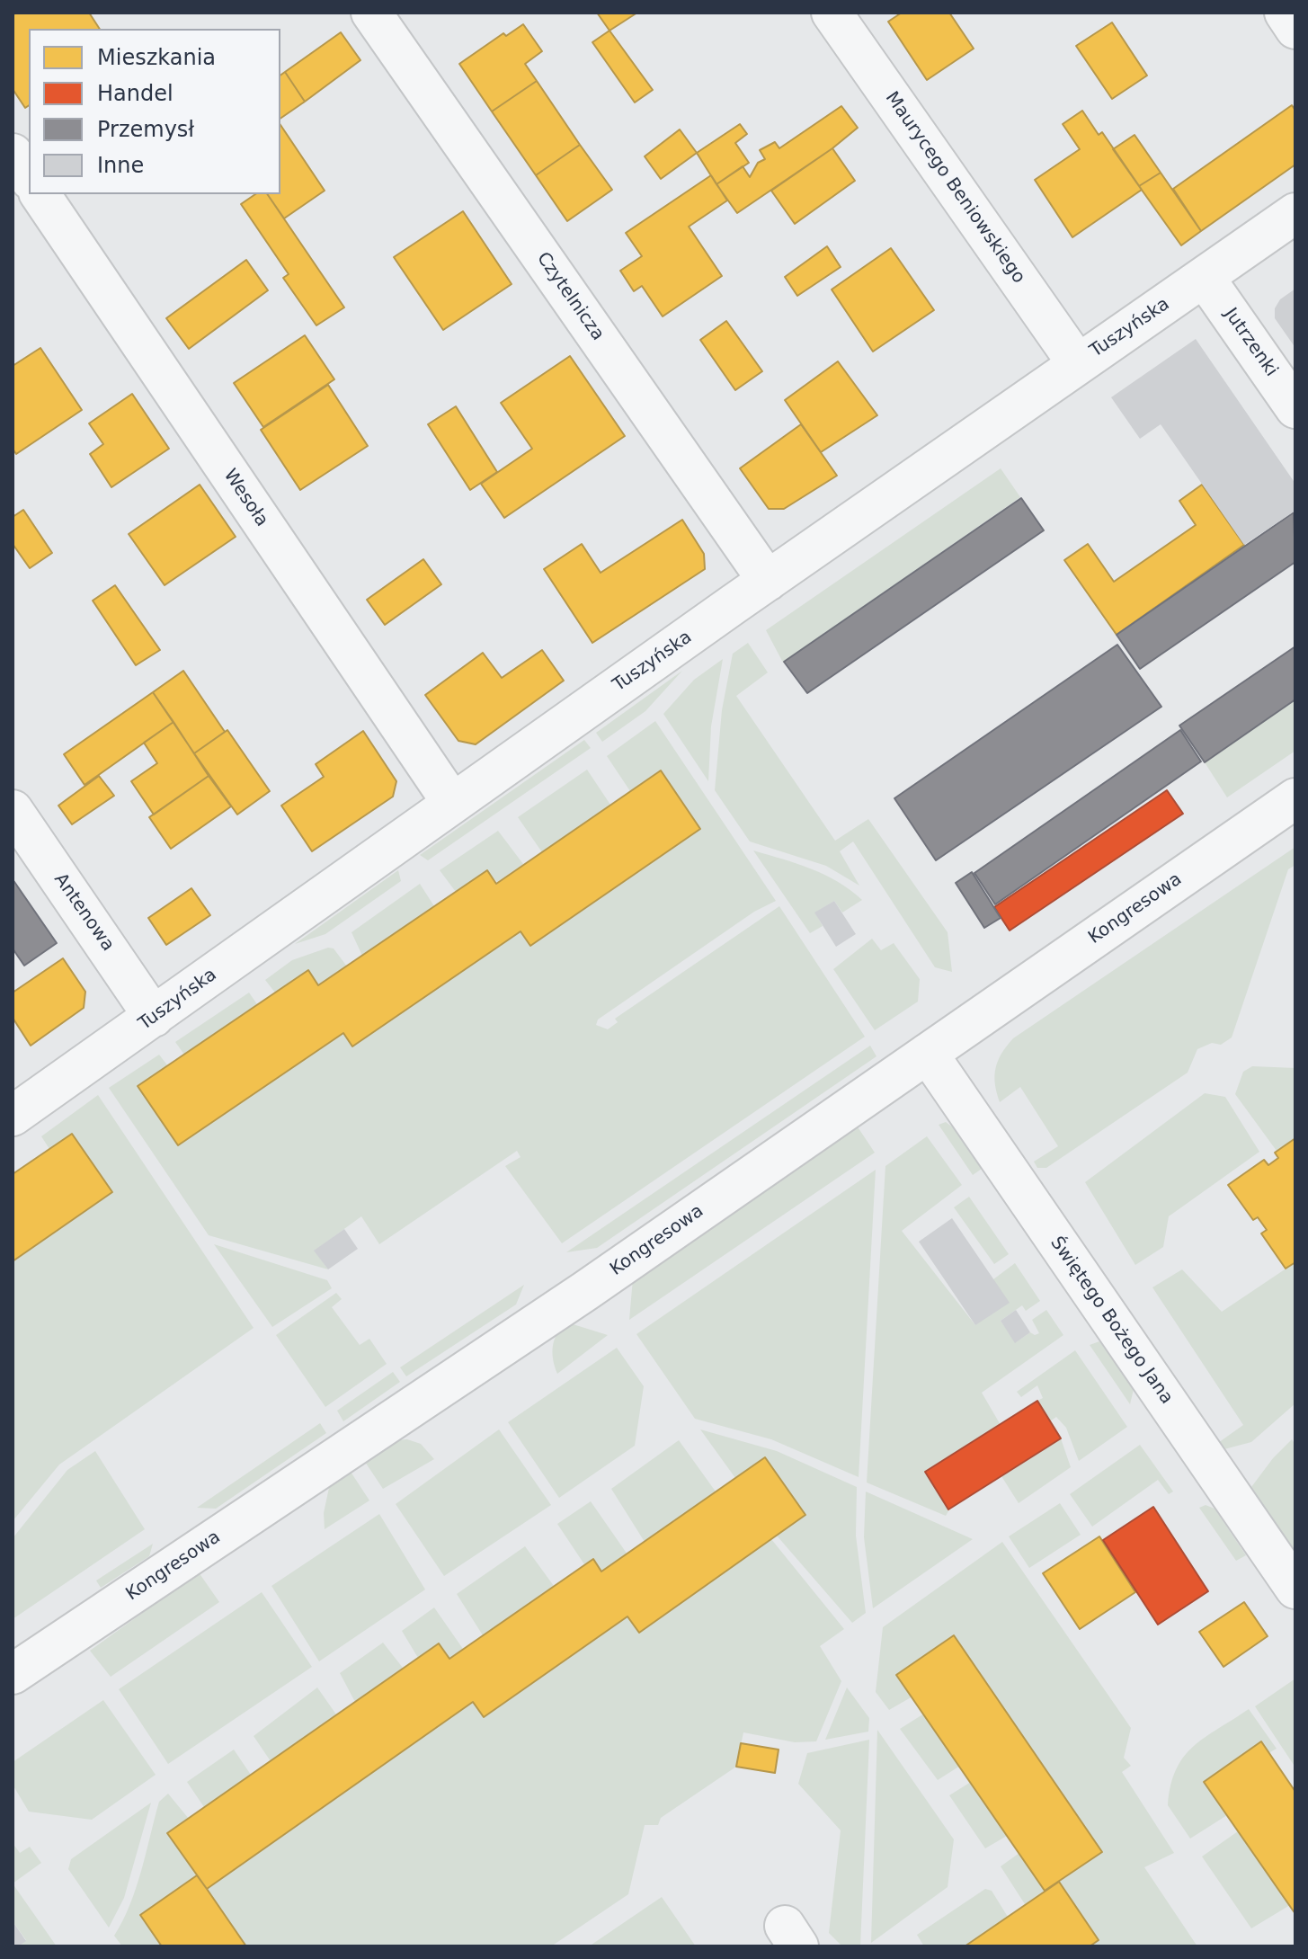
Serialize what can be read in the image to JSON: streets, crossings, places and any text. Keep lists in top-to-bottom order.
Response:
{
  "streets": {
    "street": [
      "Maurycego Beniowskiego",
      "Czytelnicza",
      "Tuszyńska",
      "Jutrzenki",
      "Wesoła",
      "Kongresowa",
      "Antenowa",
      "Świętego Bożego Jana"
    ]
  },
  "crossings": [
    ["Maurycego Beniowskiego", "Tuszyńska"],
    ["Czytelnicza", "Tuszyńska"],
    ["Tuszyńska", "Jutrzenki"],
    ["Tuszyńska", "Wesoła"],
    ["Tuszyńska", "Antenowa"],
    ["Kongresowa", "Świętego Bożego Jana"]
  ],
  "legend": [
    "Mieszkania",
    "Handel",
    "Przemysł",
    "Inne"
  ]
}
